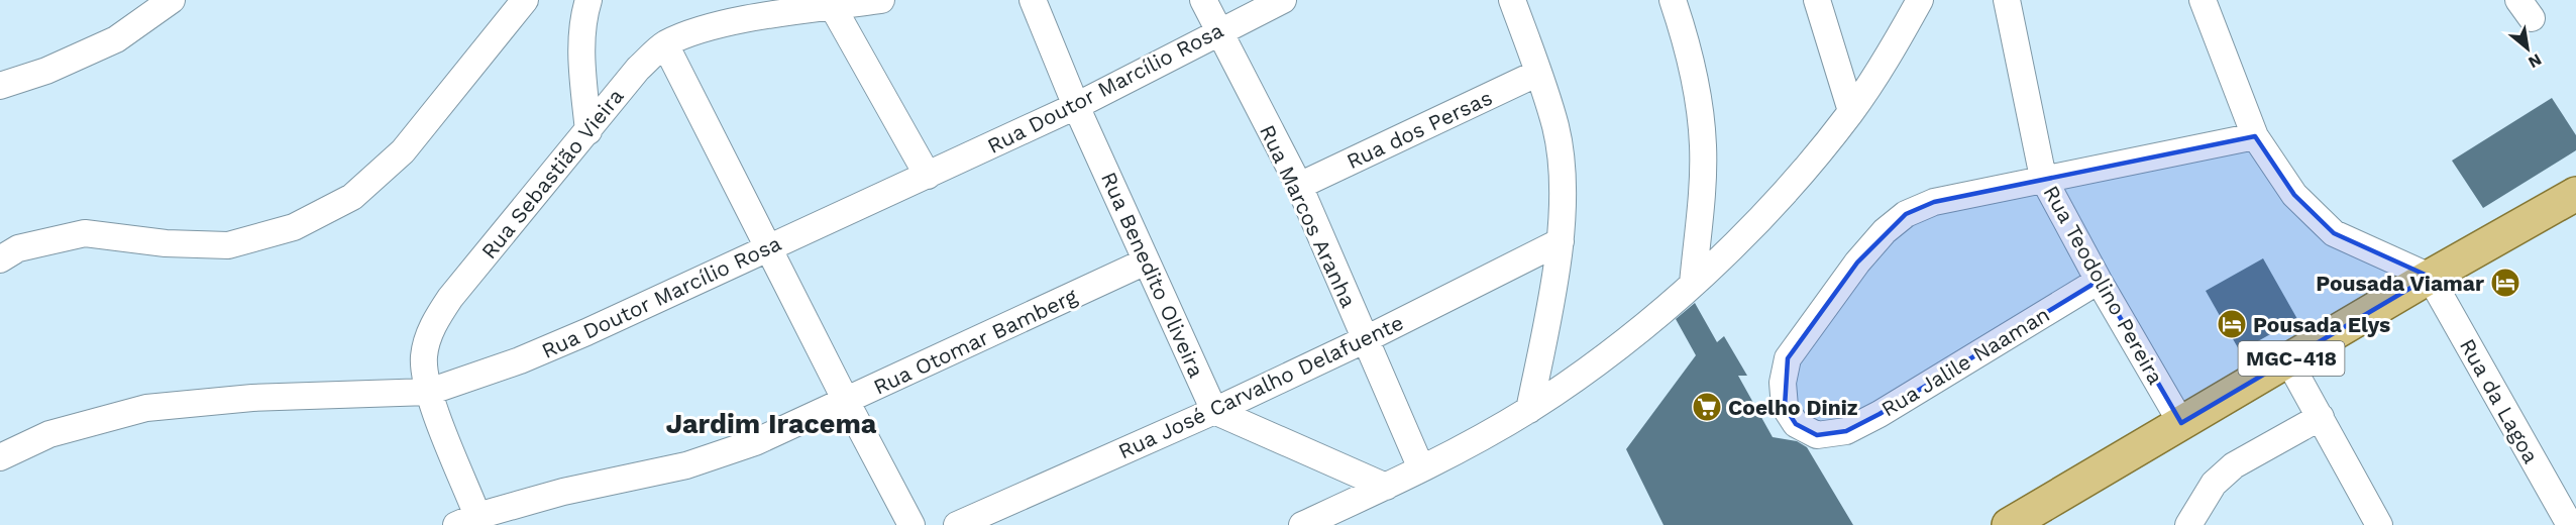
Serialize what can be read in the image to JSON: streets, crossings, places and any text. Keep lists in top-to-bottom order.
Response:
{
  "streets": {
    "main road": ["MGC-418"],
    "street": [
      "Rua Doutor Marcílio Rosa",
      "Rua dos Persas",
      "Rua Sebastião Vieira",
      "Rua Marcos Aranha",
      "Rua Benedito Oliveira",
      "Rua Teodolino Pereira",
      "Rua Otomar Bamberg",
      "Rua Jalile Naaman",
      "Rua José Carvalho Delafuente",
      "Rua da Lagoa"
    ]
  },
  "crossings": [
    ["Rua Doutor Marcílio Rosa", "Rua Sebastião Vieira"],
    ["Rua Doutor Marcílio Rosa", "Rua Marcos Aranha"],
    ["Rua Doutor Marcílio Rosa", "Rua Benedito Oliveira"],
    ["Rua dos Persas", "Rua Marcos Aranha"],
    ["Rua Sebastião Vieira", "Rua Otomar Bamberg"],
    ["Rua Marcos Aranha", "Rua José Carvalho Delafuente"],
    ["Rua Benedito Oliveira", "Rua Otomar Bamberg"],
    ["Rua Benedito Oliveira", "Rua José Carvalho Delafuente"],
    ["Rua Teodolino Pereira", "MGC-418"],
    ["Rua Teodolino Pereira", "Rua Jalile Naaman"],
    ["MGC-418", "Rua da Lagoa"]
  ],
  "districts": ["Jardim Iracema"],
  "places": {
    "hotel": ["Pousada Viamar", "Pousada Elys"],
    "supermarket": ["Coelho Diniz"]
  },
  "north": "bottom right"
}
